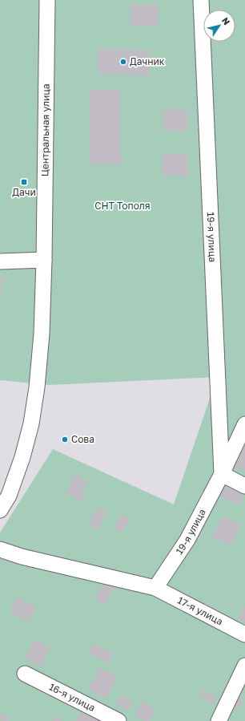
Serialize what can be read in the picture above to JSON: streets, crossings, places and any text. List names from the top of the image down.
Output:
{
  "streets": {
    "street": [
      "Центральная улица",
      "19-я улица",
      "17-я улица",
      "16-я улица"
    ]
  },
  "crossings": [
    ["19-я улица", "17-я улица"]
  ],
  "parks": ["СНТ Тополя"],
  "places": {
    "other": ["Дачник", "Сова"],
    "transit": ["Дачи"]
  },
  "north": "top right"
}
